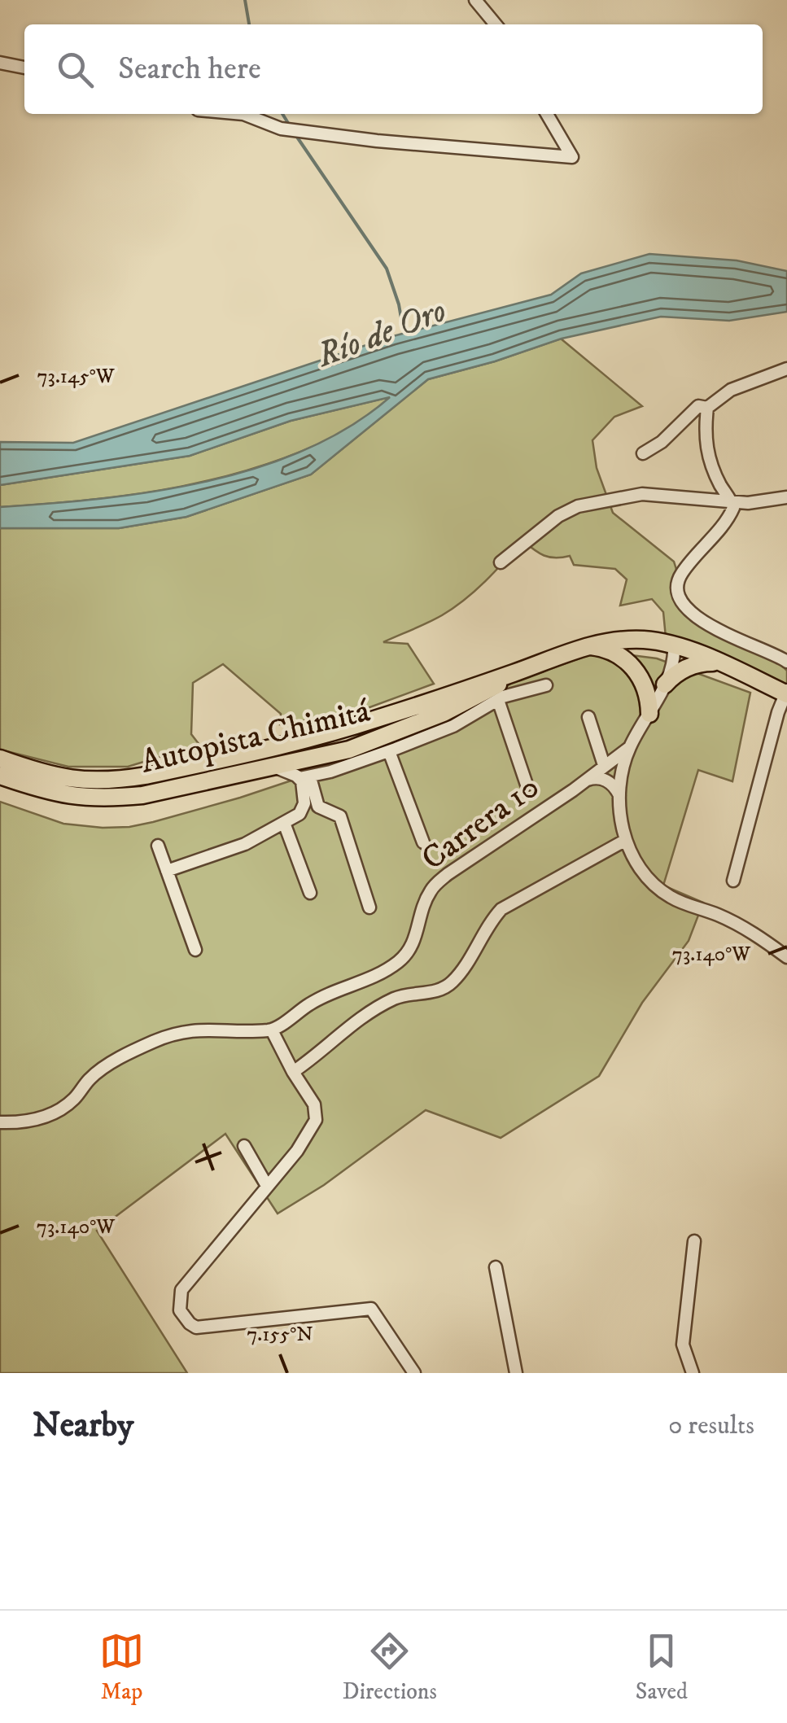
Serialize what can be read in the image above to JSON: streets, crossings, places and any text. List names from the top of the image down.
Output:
{
  "streets": {
    "highway": ["Autopista Chimitá"],
    "street": ["Carrera 10"]
  },
  "water": ["Río de Oro"],
  "page": {
    "search": "Search here",
    "heading": ["Nearby", "0 results"],
    "nav": ["Map", "Directions", "Saved"]
  },
  "coordinates": ["73.145°W", "73.140°W", "7.155°N"]
}
